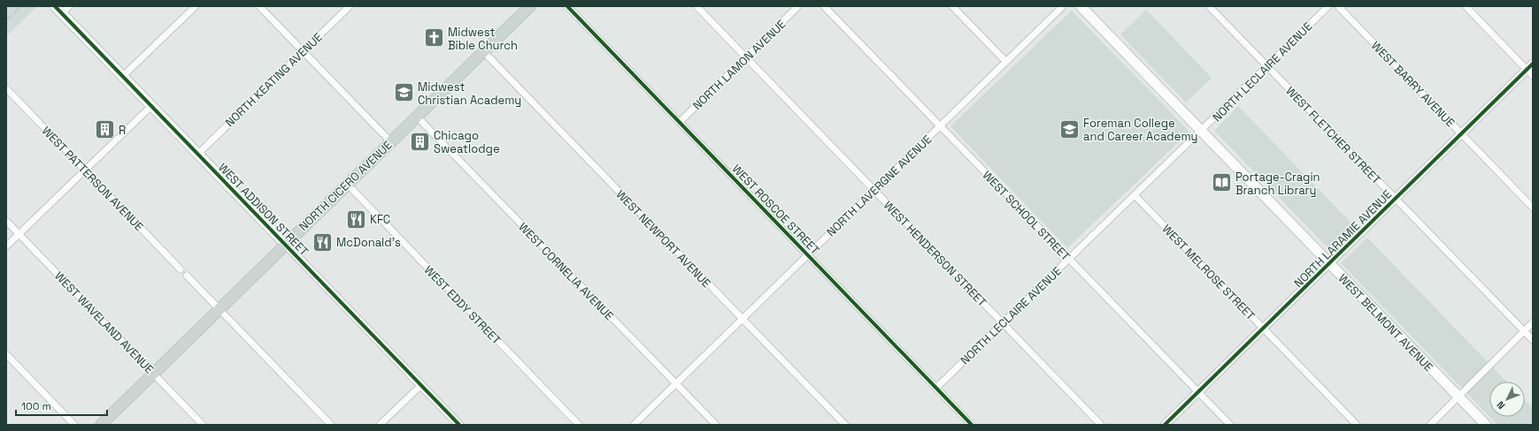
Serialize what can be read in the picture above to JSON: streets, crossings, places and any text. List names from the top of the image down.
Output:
{
  "streets": {
    "main road": ["NORTH CICERO AVENUE", "WEST ADDISON STREET", "WEST BELMONT AVENUE"],
    "street": [
      "NORTH LAMON AVENUE",
      "NORTH LECLAIRE AVENUE",
      "NORTH KEATING AVENUE",
      "WEST BARRY AVENUE",
      "WEST FLETCHER STREET",
      "WEST PATTERSON AVENUE",
      "NORTH LAVERGNE AVENUE",
      "WEST ROSCOE STREET",
      "WEST SCHOOL STREET",
      "WEST NEWPORT AVENUE",
      "NORTH LARAMIE AVENUE",
      "WEST HENDERSON STREET",
      "WEST CORNELIA AVENUE",
      "WEST MELROSE STREET",
      "WEST EDDY STREET",
      "WEST WAVELAND AVENUE"
    ]
  },
  "crossings": [
    ["NORTH LAMON AVENUE", "WEST ROSCOE STREET"],
    ["NORTH LAMON AVENUE", "WEST HENDERSON STREET"],
    ["NORTH LECLAIRE AVENUE", "WEST FLETCHER STREET"],
    ["NORTH LECLAIRE AVENUE", "WEST ROSCOE STREET"],
    ["NORTH LECLAIRE AVENUE", "WEST SCHOOL STREET"],
    ["NORTH LECLAIRE AVENUE", "WEST HENDERSON STREET"],
    ["NORTH LECLAIRE AVENUE", "WEST MELROSE STREET"],
    ["NORTH LECLAIRE AVENUE", "WEST BELMONT AVENUE"],
    ["NORTH KEATING AVENUE", "WEST ADDISON STREET"],
    ["WEST BARRY AVENUE", "NORTH LARAMIE AVENUE"],
    ["WEST FLETCHER STREET", "NORTH LARAMIE AVENUE"],
    ["NORTH CICERO AVENUE", "WEST ADDISON STREET"],
    ["NORTH CICERO AVENUE", "WEST NEWPORT AVENUE"],
    ["NORTH CICERO AVENUE", "WEST CORNELIA AVENUE"],
    ["NORTH CICERO AVENUE", "WEST EDDY STREET"],
    ["NORTH CICERO AVENUE", "WEST WAVELAND AVENUE"],
    ["NORTH LAVERGNE AVENUE", "WEST ROSCOE STREET"],
    ["NORTH LAVERGNE AVENUE", "WEST SCHOOL STREET"],
    ["NORTH LAVERGNE AVENUE", "WEST NEWPORT AVENUE"],
    ["NORTH LAVERGNE AVENUE", "WEST HENDERSON STREET"],
    ["NORTH LAVERGNE AVENUE", "WEST CORNELIA AVENUE"],
    ["WEST SCHOOL STREET", "NORTH LARAMIE AVENUE"],
    ["NORTH LARAMIE AVENUE", "WEST MELROSE STREET"],
    ["NORTH LARAMIE AVENUE", "WEST BELMONT AVENUE"]
  ],
  "places": {
    "church": ["Midwest Bible Church"],
    "school or university": ["Midwest Christian Academy", "Foreman College and Career Academy"],
    "building": ["R", "Chicago Sweatlodge"],
    "library": ["Portage-Cragin Branch Library"],
    "restaurant": ["KFC", "McDonald's"]
  },
  "scale_bar": "100 m",
  "north": "bottom left"
}
